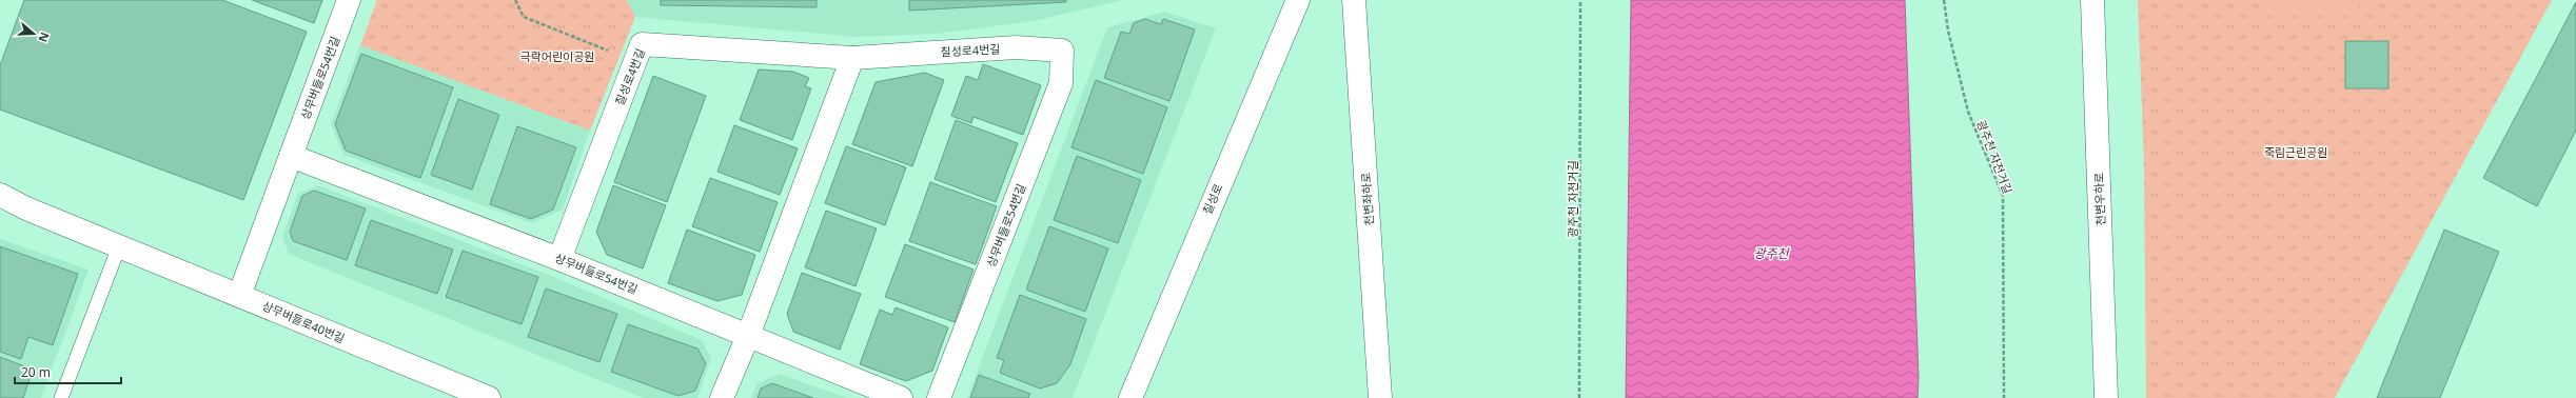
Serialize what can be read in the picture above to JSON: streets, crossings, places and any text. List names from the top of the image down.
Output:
{
  "streets": {
    "street": [
      "칠성로4번길",
      "상무버들로54번길",
      "칠성로",
      "천변좌하로",
      "천변우하로",
      "상무버들로40번길"
    ],
    "path": ["광주천 자전거길"]
  },
  "crossings": [
    ["칠성로4번길", "상무버들로54번길"],
    ["상무버들로54번길", "상무버들로40번길"]
  ],
  "water": ["광주천"],
  "parks": ["극락어린이공원", "죽림근린공원"],
  "scale_bar": "20 m",
  "north": "right"
}
